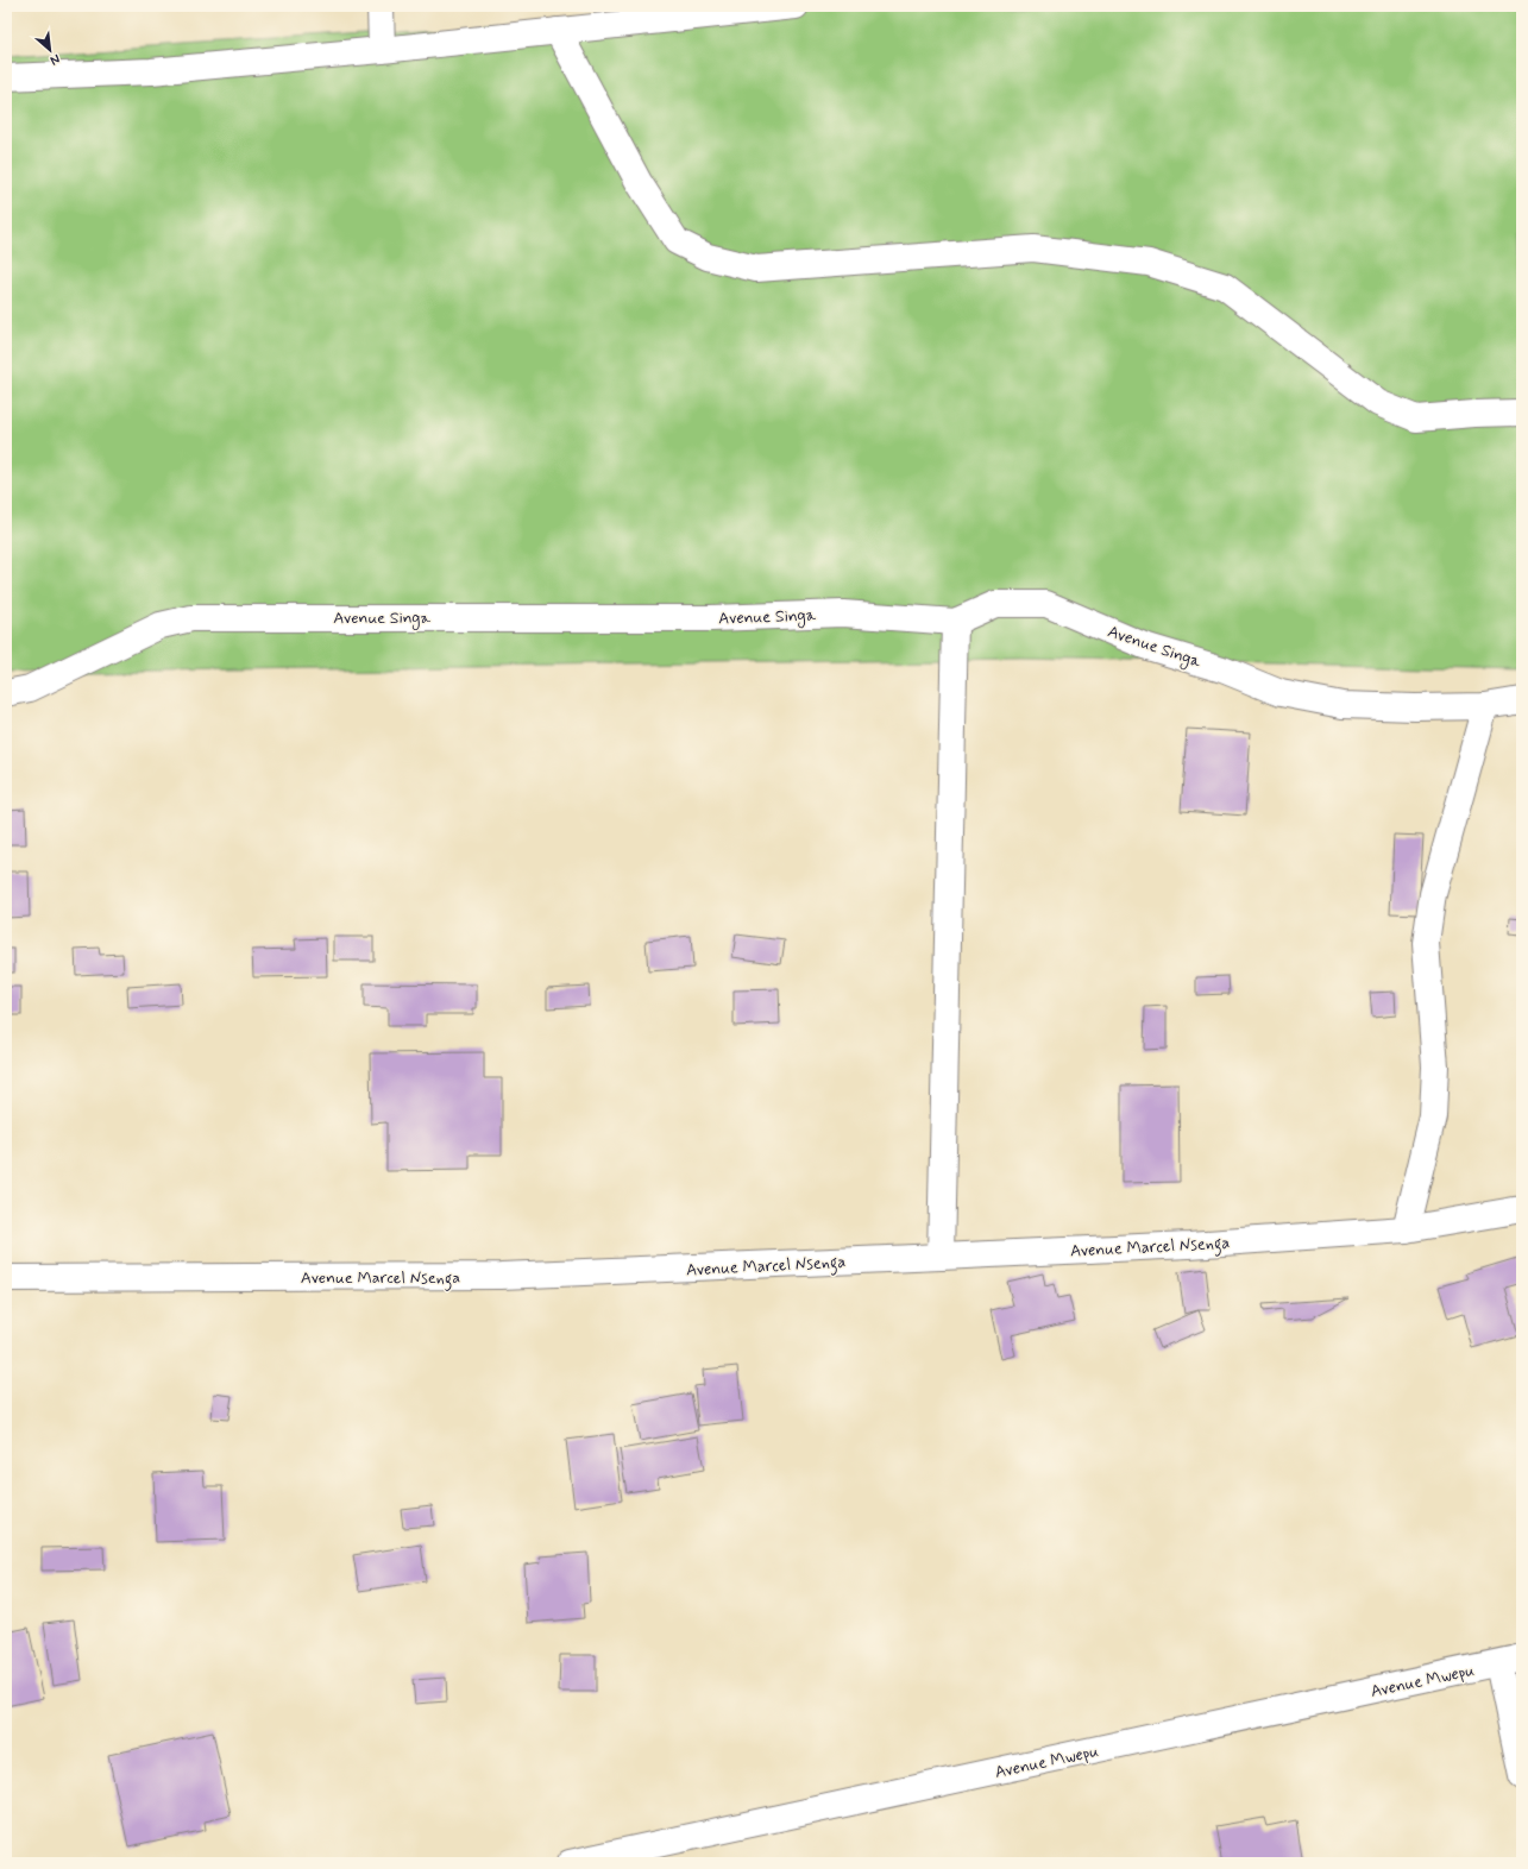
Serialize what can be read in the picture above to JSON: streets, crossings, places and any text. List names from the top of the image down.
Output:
{
  "streets": {
    "street": ["Avenue Singa", "Avenue Marcel Nsenga", "Avenue Mwepu"]
  },
  "north": "bottom right"
}
